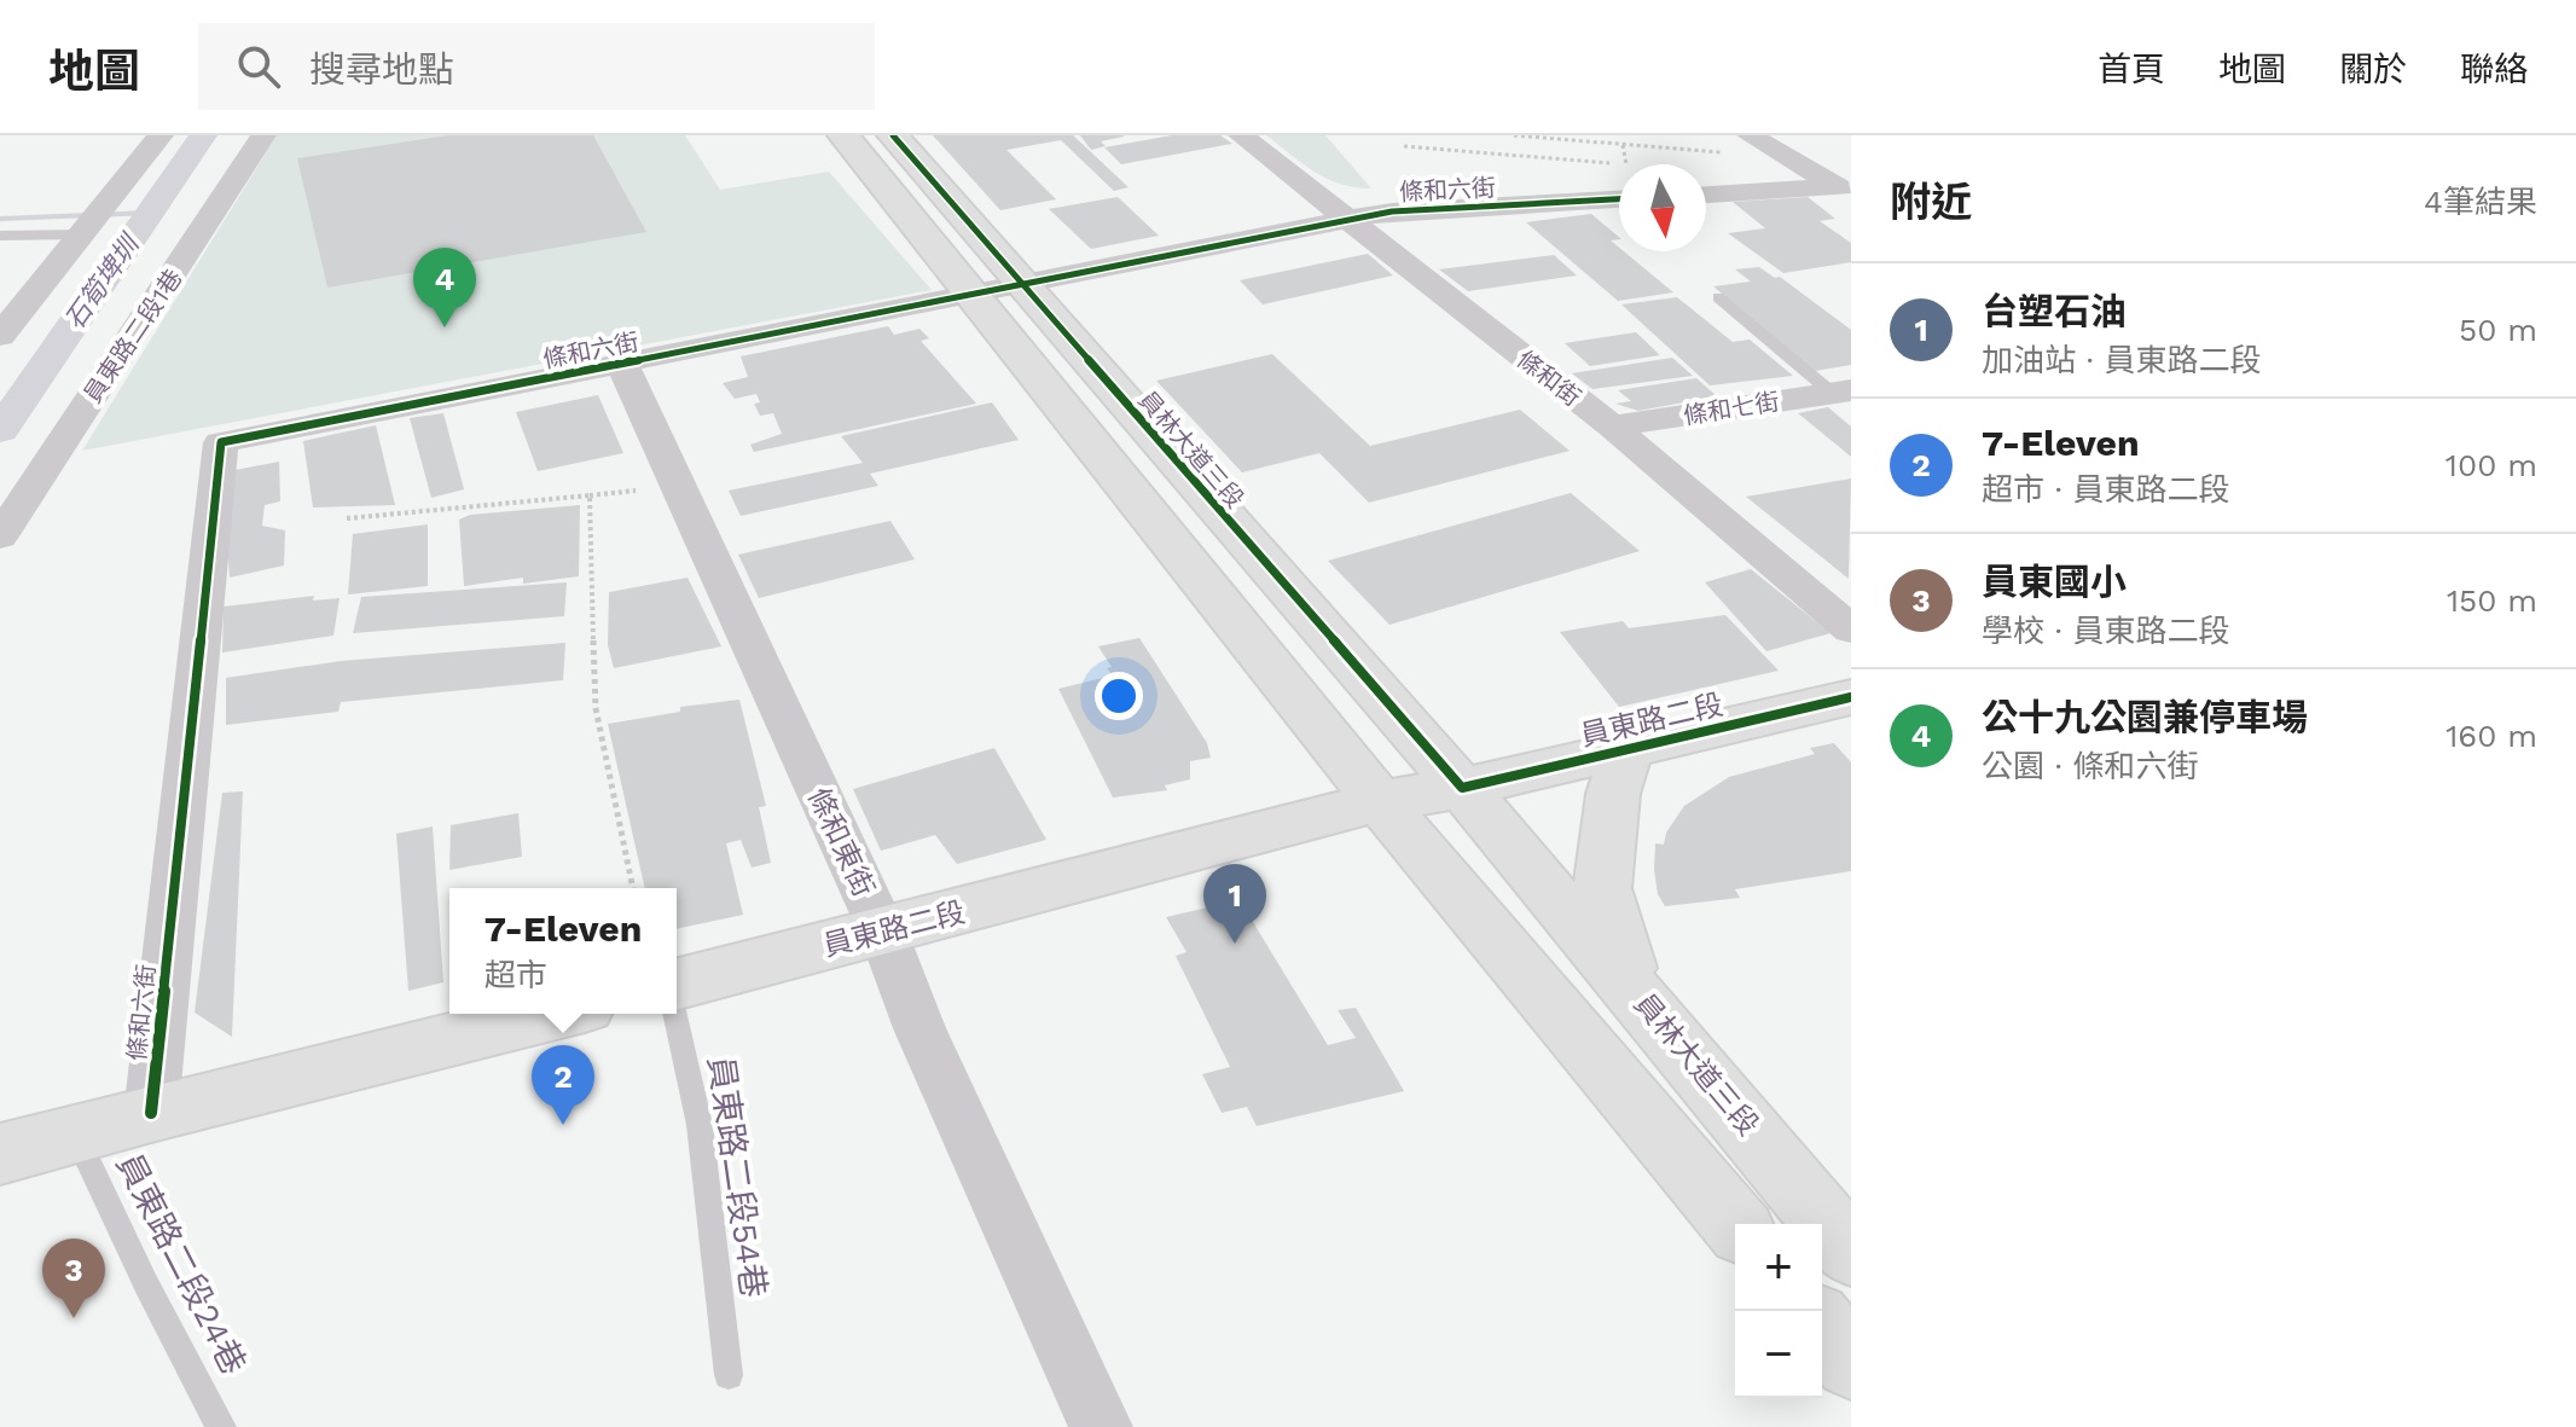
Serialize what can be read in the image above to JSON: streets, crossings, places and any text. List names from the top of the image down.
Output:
{
  "streets": {
    "street": [
      "條和六街",
      "員東路二段1巷",
      "條和街",
      "條和七街",
      "員林大道三段",
      "員東路二段",
      "條和東街"
    ],
    "lane": ["員東路二段54巷", "員東路二段24巷"]
  },
  "crossings": [
    ["條和六街", "條和街"],
    ["條和六街", "員林大道三段"],
    ["條和六街", "條和東街"],
    ["條和街", "條和七街"],
    ["員林大道三段", "員東路二段"],
    ["員東路二段", "條和東街"]
  ],
  "water": ["石筍埤圳"],
  "north": "bottom",
  "page": {
    "header": "地圖",
    "search": "搜尋地點",
    "nav": [
      "首頁",
      "地圖",
      "關於",
      "聯絡"
    ],
    "heading": ["附近", "4筆結果"],
    "pins": [
      "4",
      "1",
      "2",
      "3"
    ],
    "list": [
      {
        "mark": "1",
        "name": "台塑石油",
        "note": "加油站 · 員東路二段",
        "value": "50 m"
      },
      {
        "mark": "2",
        "name": "7-Eleven",
        "note": "超市 · 員東路二段",
        "value": "100 m"
      },
      {
        "mark": "3",
        "name": "員東國小",
        "note": "學校 · 員東路二段",
        "value": "150 m"
      },
      {
        "mark": "4",
        "name": "公十九公園兼停車場",
        "note": "公園 · 條和六街",
        "value": "160 m"
      }
    ],
    "popup": ["7-Eleven", "超市"],
    "map_buttons": ["+", "−"]
  }
}
